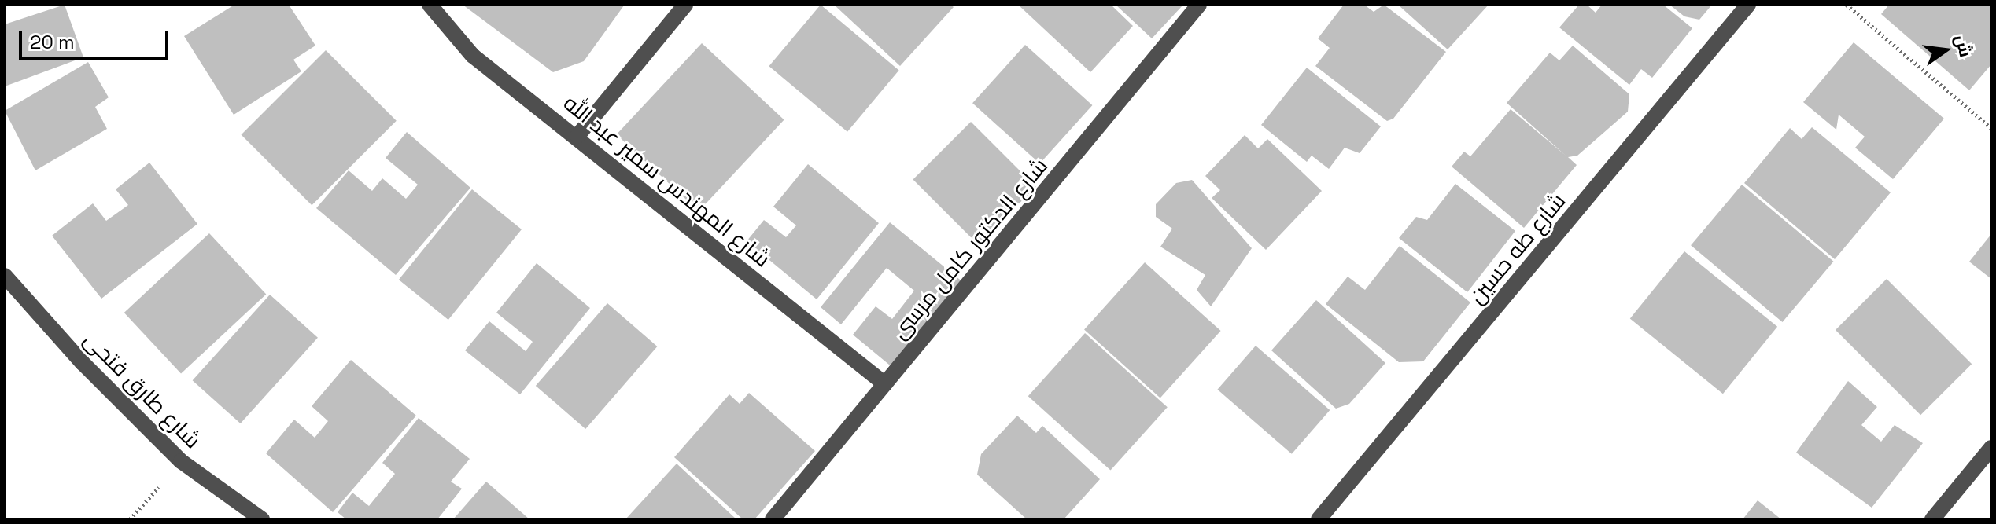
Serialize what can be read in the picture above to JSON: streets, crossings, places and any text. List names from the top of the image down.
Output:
{
  "streets": {
    "street": [
      "شارع المهندس سمير عبد الله",
      "شارع الدكتور كامل مرسى",
      "شارع طه حسين",
      "شارع طارق فتحى"
    ]
  },
  "crossings": [
    ["شارع المهندس سمير عبد الله", "شارع الدكتور كامل مرسى"]
  ],
  "scale_bar": "20 m",
  "north": "right"
}
